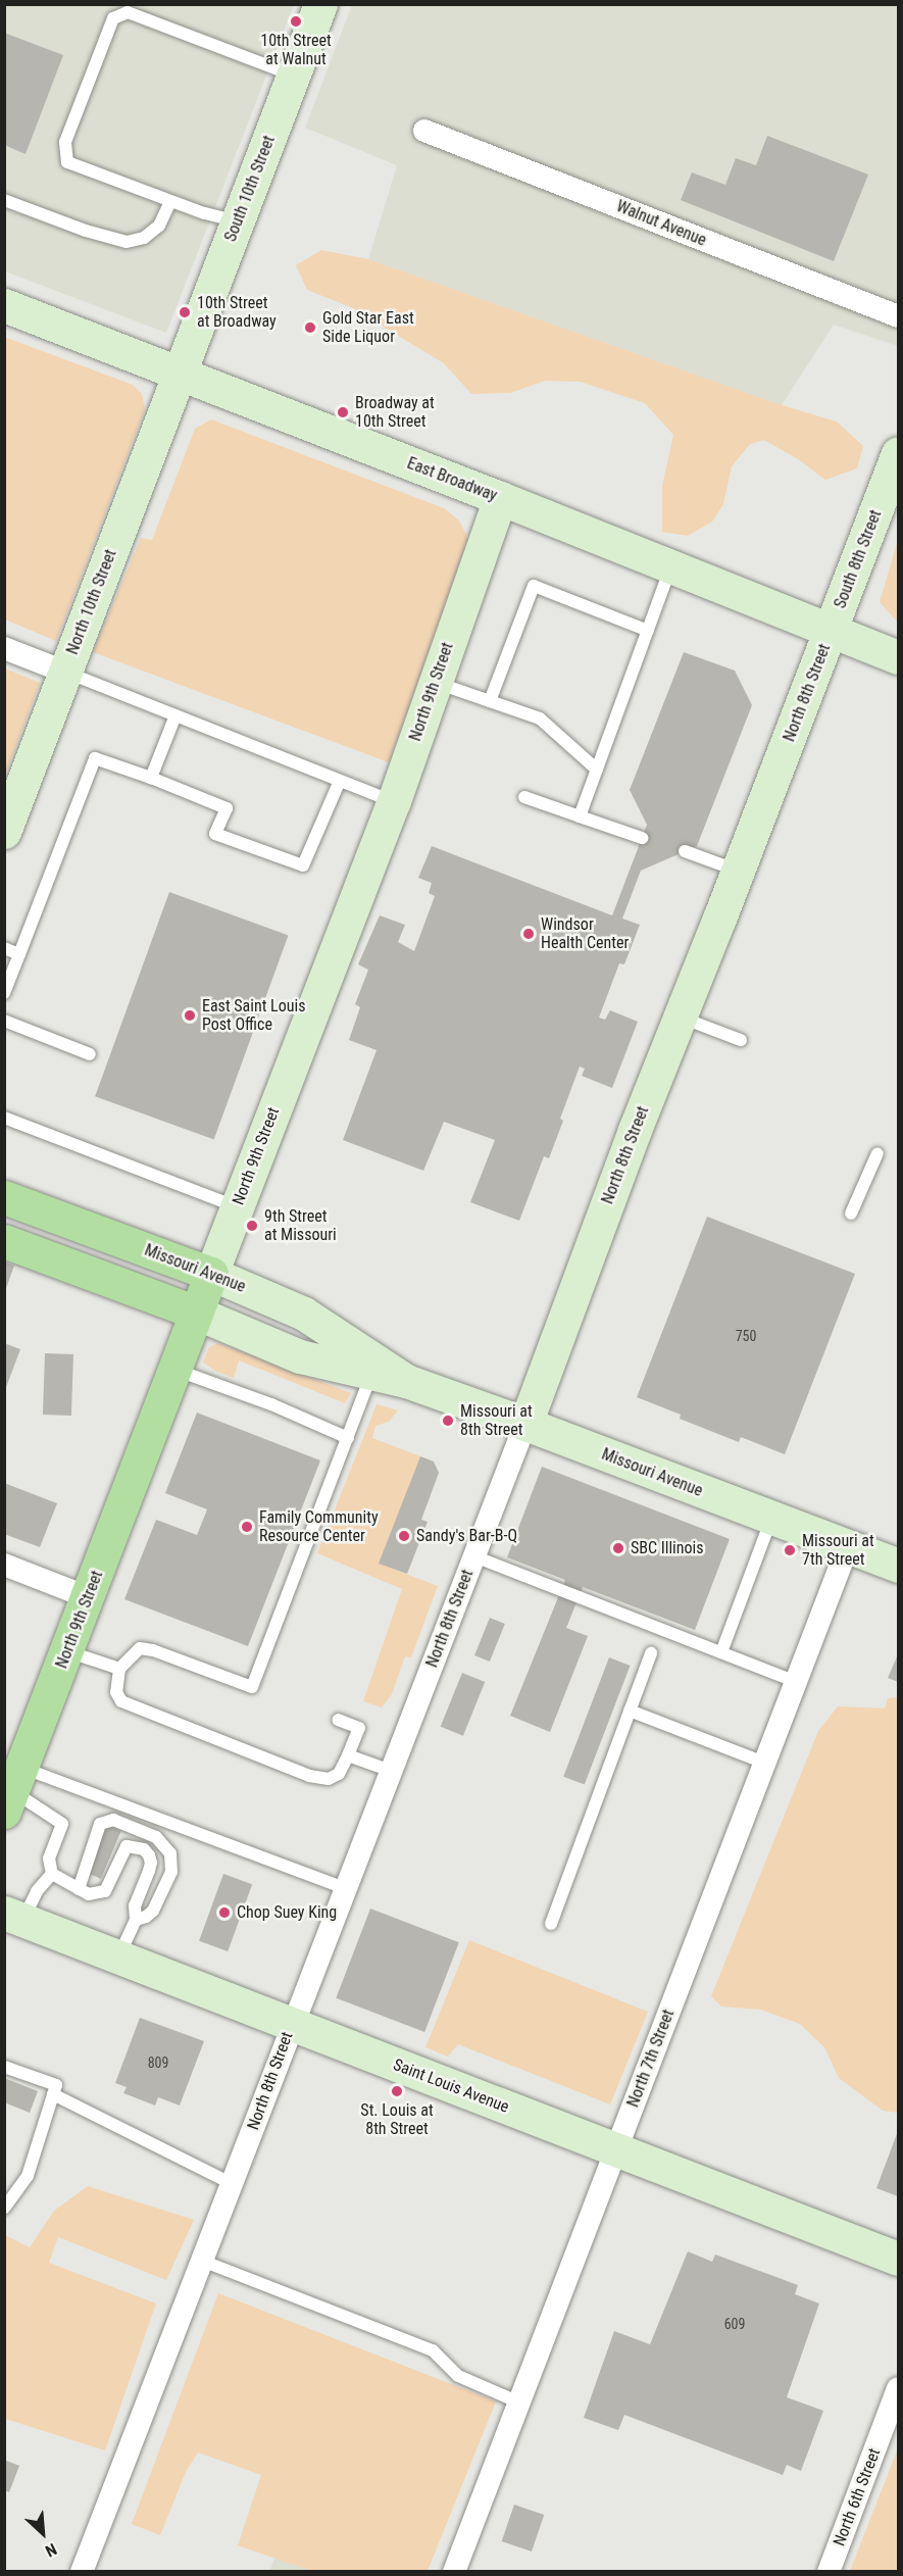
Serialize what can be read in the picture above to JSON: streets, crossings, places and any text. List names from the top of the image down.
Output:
{
  "streets": {
    "main road": ["North 9th Street", "Missouri Avenue"],
    "street": [
      "South 10th Street",
      "Walnut Avenue",
      "East Broadway",
      "South 8th Street",
      "North 10th Street",
      "North 8th Street",
      "North 7th Street",
      "Saint Louis Avenue",
      "North 6th Street"
    ]
  },
  "crossings": [
    ["South 10th Street", "East Broadway"],
    ["South 10th Street", "North 10th Street"],
    ["East Broadway", "South 8th Street"],
    ["East Broadway", "North 10th Street"],
    ["East Broadway", "North 9th Street"],
    ["East Broadway", "North 8th Street"],
    ["South 8th Street", "North 8th Street"],
    ["North 9th Street", "Missouri Avenue"],
    ["North 8th Street", "Missouri Avenue"],
    ["North 8th Street", "Saint Louis Avenue"],
    ["Missouri Avenue", "North 7th Street"],
    ["North 7th Street", "Saint Louis Avenue"]
  ],
  "places": [
    "10th Street at Walnut",
    "10th Street at Broadway",
    "Gold Star East Side Liquor",
    "Broadway at 10th Street",
    "Windsor Health Center",
    "East Saint Louis Post Office",
    "9th Street at Missouri",
    "Missouri at 8th Street",
    "Family Community Resource Center",
    "Sandy's Bar-B-Q",
    "SBC Illinois",
    "Missouri at 7th Street",
    "Chop Suey King",
    "St. Louis at 8th Street"
  ],
  "house_numbers": ["750", "809", "609"],
  "north": "bottom right"
}
